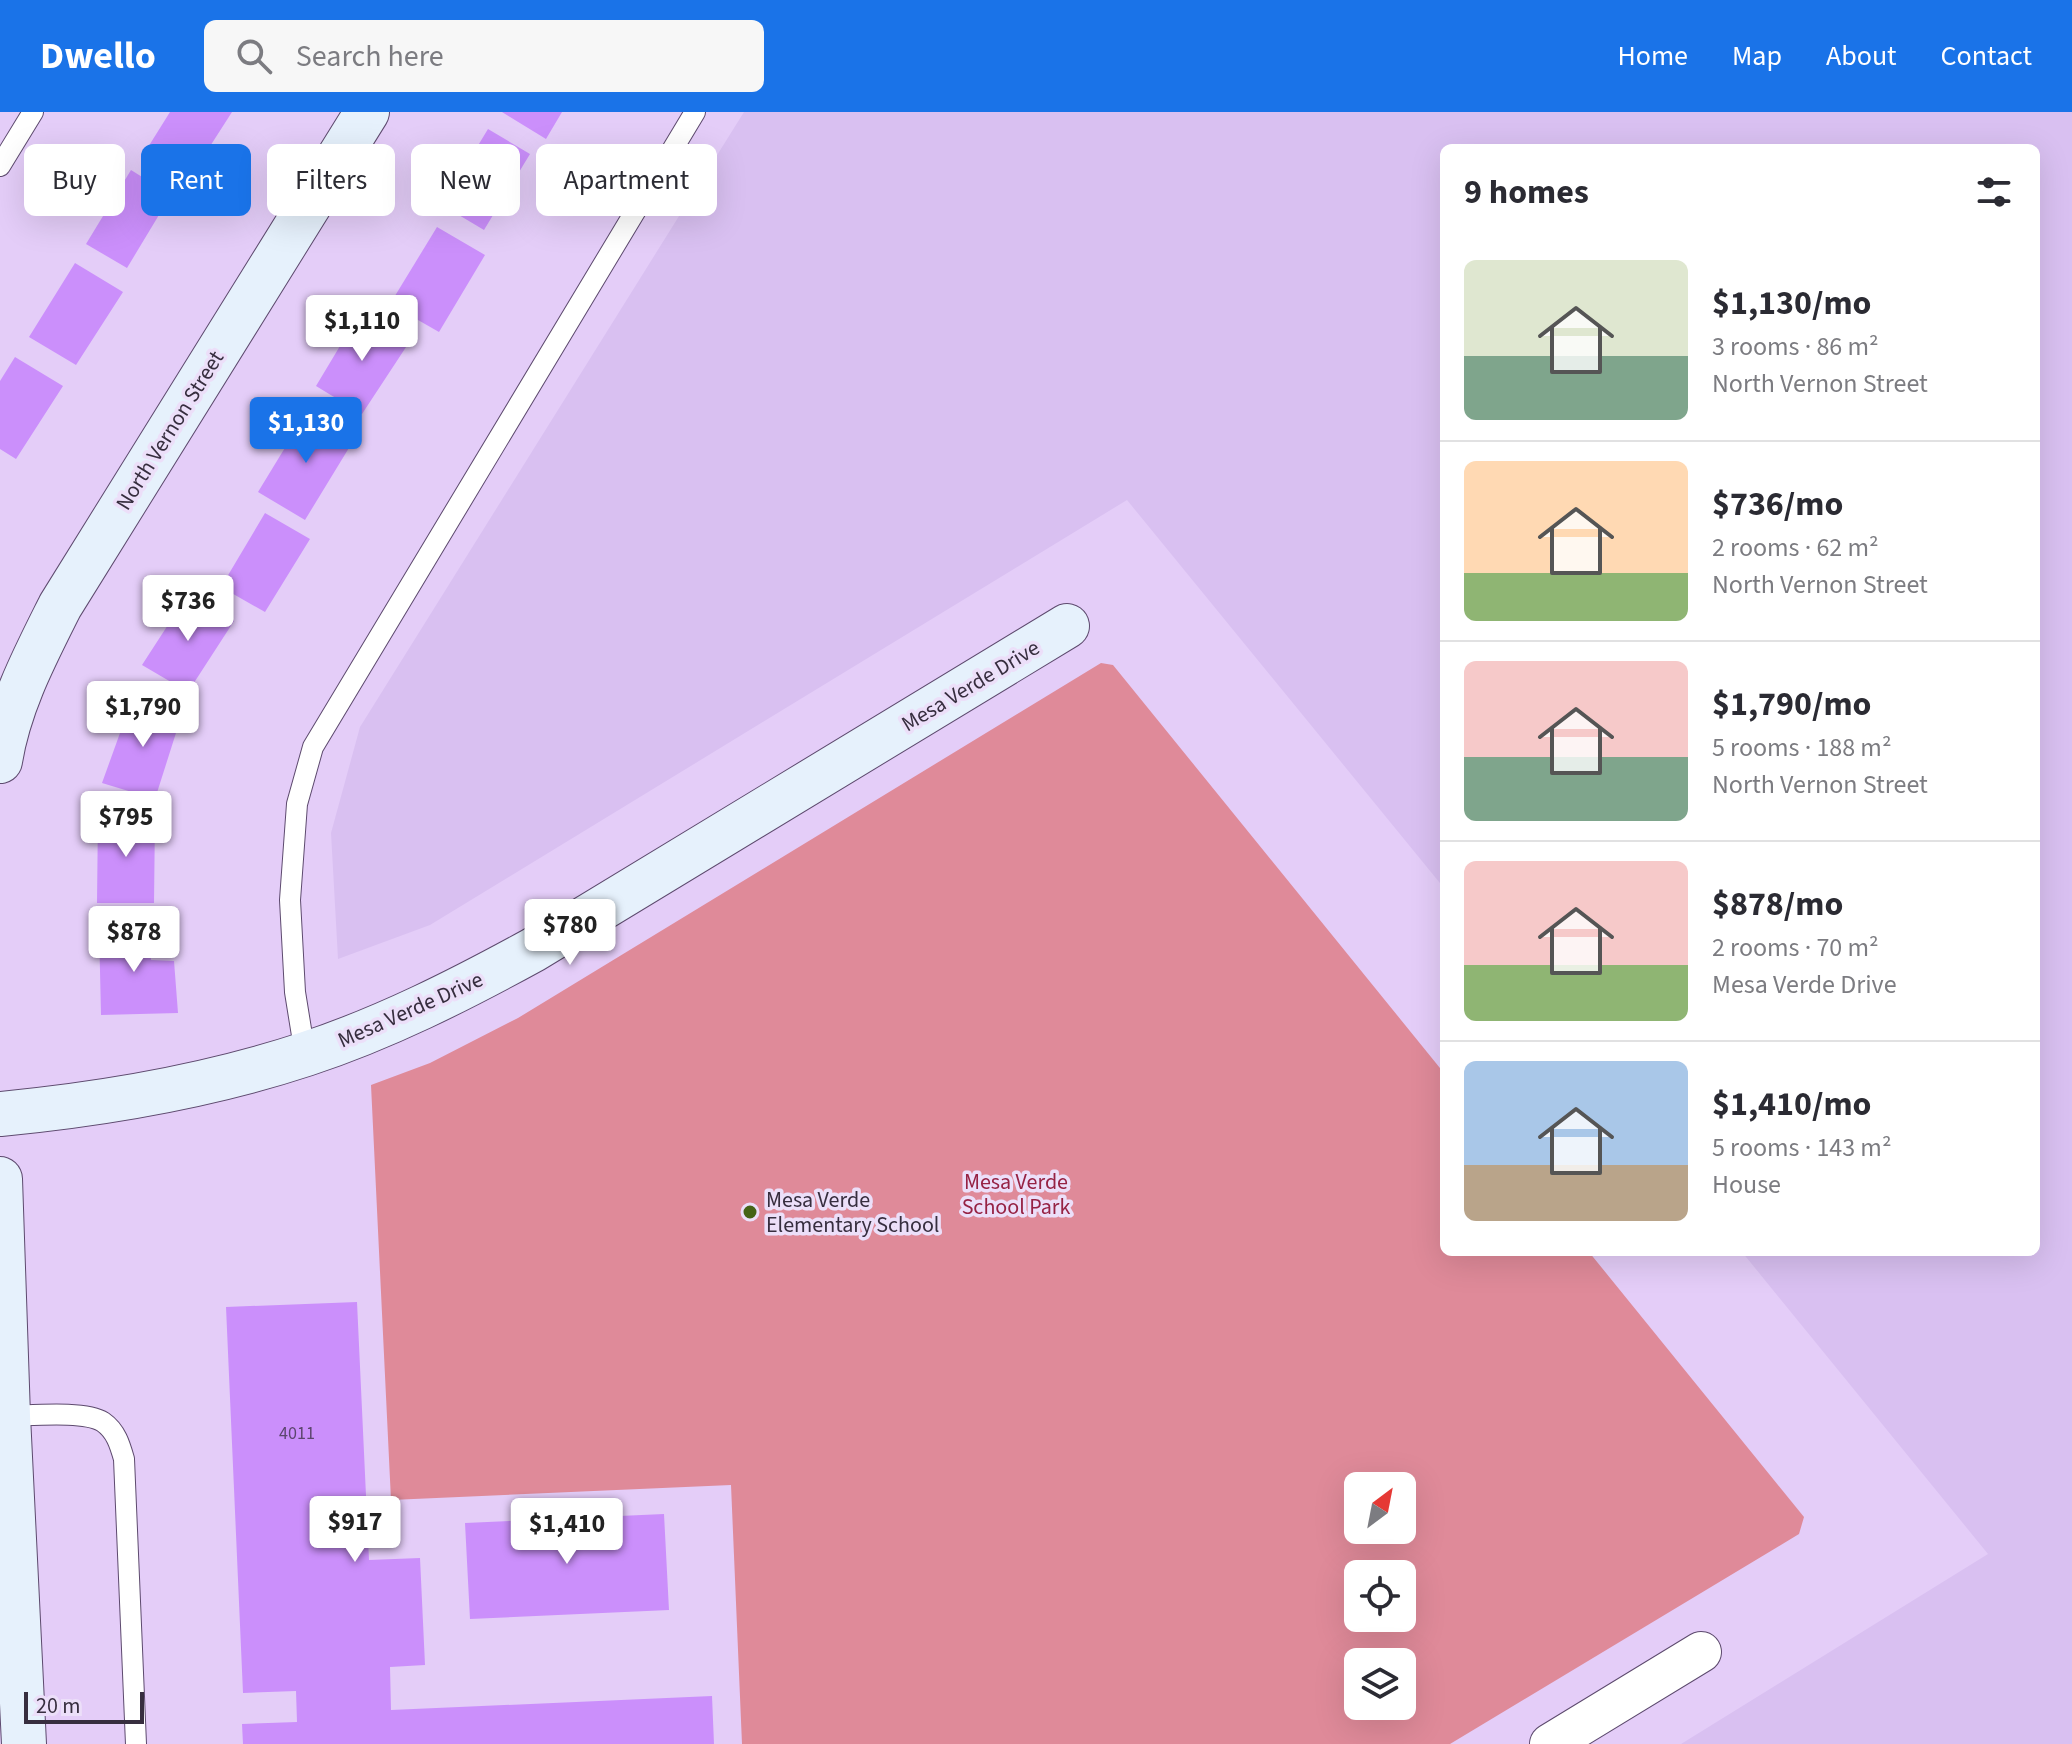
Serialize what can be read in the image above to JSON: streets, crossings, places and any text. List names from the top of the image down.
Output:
{
  "streets": {
    "street": ["North Vernon Street", "Mesa Verde Drive"]
  },
  "parks": ["Mesa Verde School Park"],
  "places": ["Mesa Verde Elementary School"],
  "house_numbers": ["4011"],
  "scale_bar": "20 m",
  "north": "top right",
  "page": {
    "header": "Dwello",
    "search": "Search here",
    "nav": [
      "Home",
      "Map",
      "About",
      "Contact"
    ],
    "chip": [
      "Buy",
      "Rent",
      "Filters",
      "New",
      "Apartment"
    ],
    "heading": "9 homes",
    "list": [
      {
        "name": "$1,130/mo",
        "note": "3 rooms · 86 m² · North Vernon Street"
      },
      {
        "name": "$736/mo",
        "note": "2 rooms · 62 m² · North Vernon Street"
      },
      {
        "name": "$1,790/mo",
        "note": "5 rooms · 188 m² · North Vernon Street"
      },
      {
        "name": "$878/mo",
        "note": "2 rooms · 70 m² · Mesa Verde Drive"
      },
      {
        "name": "$1,410/mo",
        "note": "5 rooms · 143 m² · House"
      }
    ],
    "price": [
      "$1,110",
      "$1,130",
      "$736",
      "$1,790",
      "$795",
      "$780",
      "$878",
      "$917",
      "$1,410"
    ],
    "scale": "20 m"
  }
}
